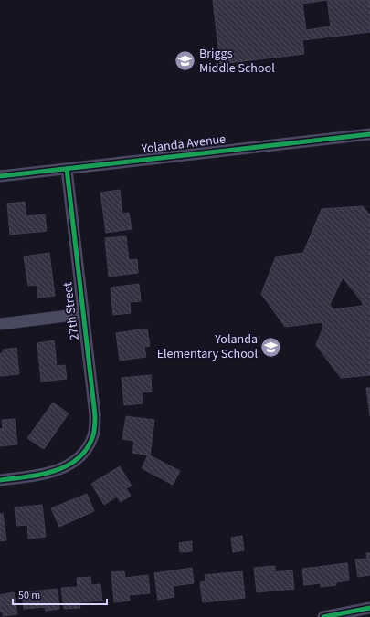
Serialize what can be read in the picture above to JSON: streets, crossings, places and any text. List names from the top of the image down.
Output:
{
  "streets": {
    "street": ["Yolanda Avenue", "27th Street"]
  },
  "crossings": [
    ["Yolanda Avenue", "27th Street"]
  ],
  "places": {
    "school or university": ["Briggs Middle School", "Yolanda Elementary School"]
  },
  "scale_bar": "50 m"
}
